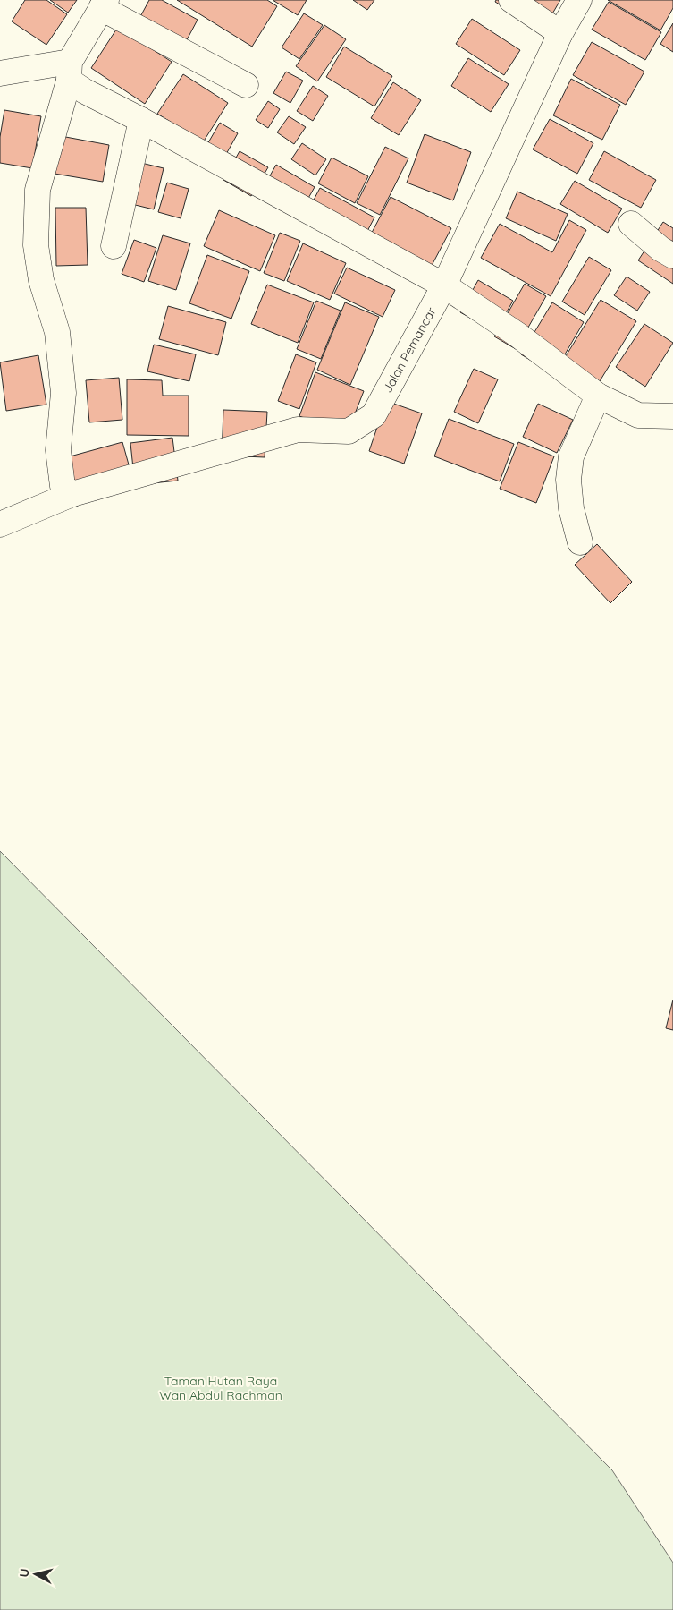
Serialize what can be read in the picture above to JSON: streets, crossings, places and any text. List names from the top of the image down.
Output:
{
  "streets": {
    "street": ["Jalan Pemancar"]
  },
  "parks": ["Taman Hutan Raya Wan Abdul Rachman"],
  "north": "left"
}
